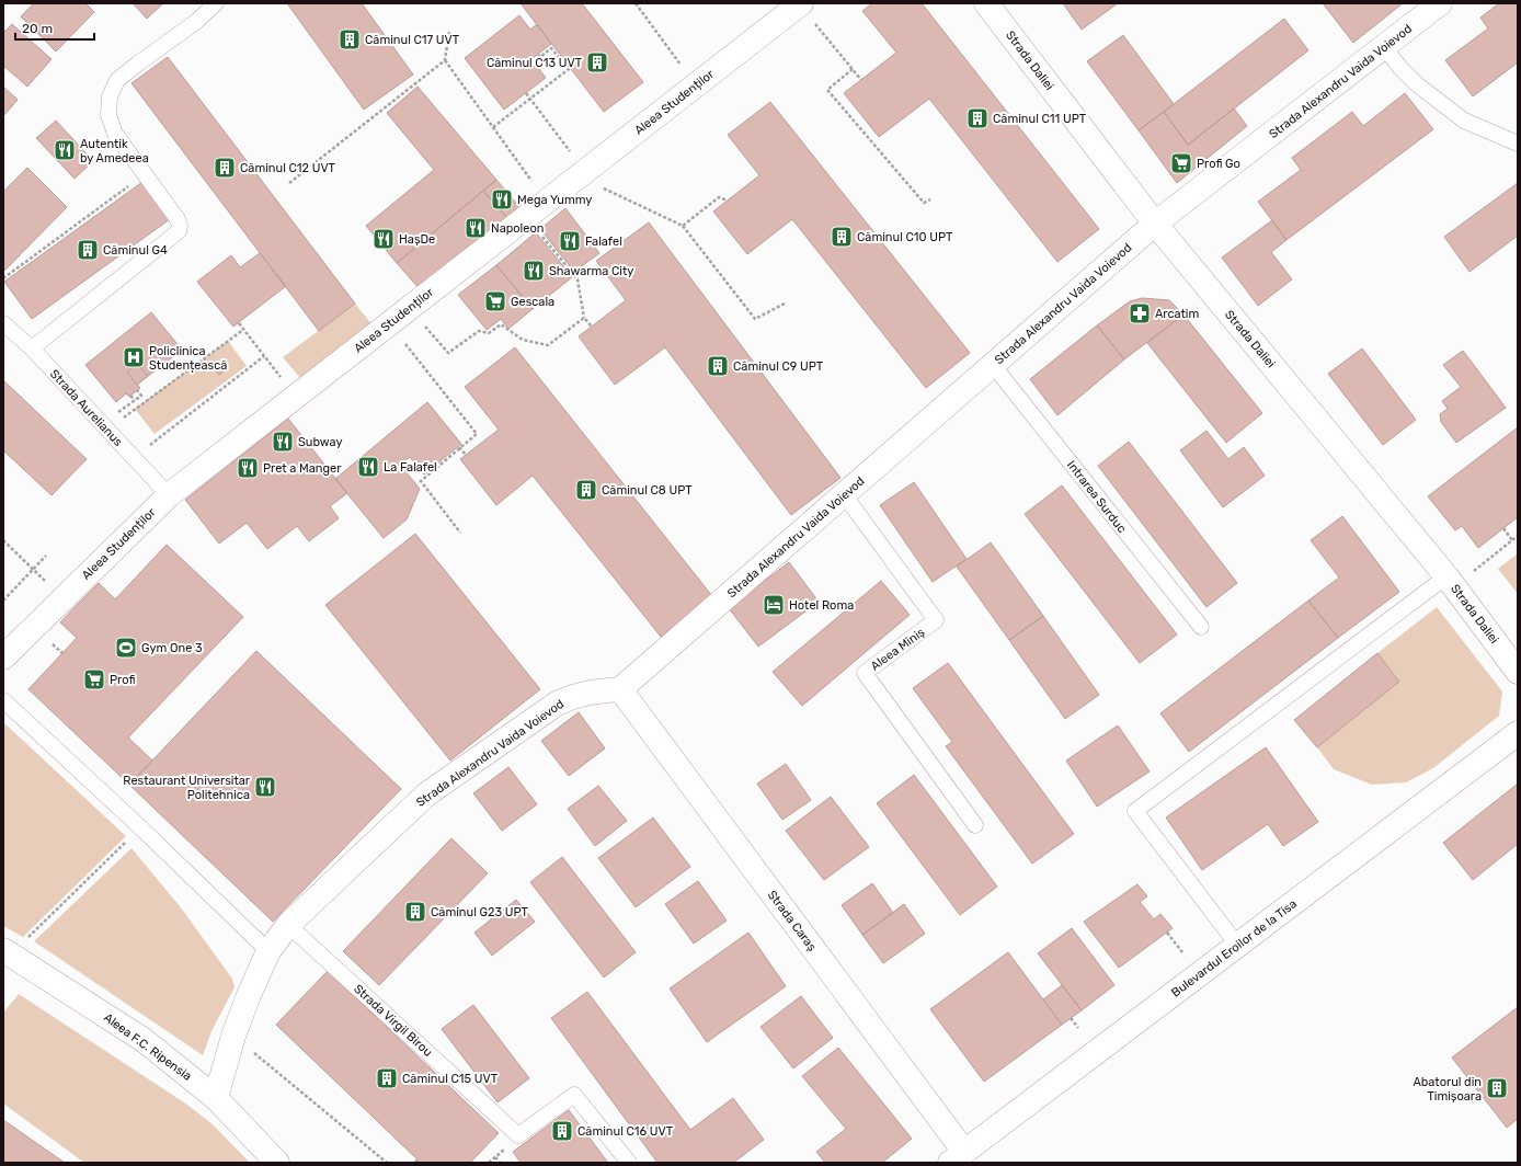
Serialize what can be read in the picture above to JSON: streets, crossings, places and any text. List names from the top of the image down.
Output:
{
  "streets": {
    "street": [
      "Strada Daliei",
      "Strada Alexandru Vaida Voievod",
      "Aleea Studenților",
      "Strada Caraș",
      "Bulevardul Eroilor de la Tisa",
      "Aleea F.C. Ripensia"
    ],
    "lane": [
      "Strada Aurelianus",
      "Intrarea Surduc",
      "Aleea Miniș",
      "Strada Virgil Birou"
    ]
  },
  "crossings": [
    ["Strada Daliei", "Strada Alexandru Vaida Voievod"],
    ["Strada Alexandru Vaida Voievod", "Intrarea Surduc"],
    ["Strada Alexandru Vaida Voievod", "Aleea Miniș"],
    ["Strada Alexandru Vaida Voievod", "Strada Caraș"],
    ["Strada Alexandru Vaida Voievod", "Strada Virgil Birou"],
    ["Strada Alexandru Vaida Voievod", "Aleea F.C. Ripensia"],
    ["Aleea Studenților", "Strada Aurelianus"],
    ["Strada Caraș", "Bulevardul Eroilor de la Tisa"]
  ],
  "places": {
    "building": [
      "Căminul C17 UVT",
      "Căminul C13 UVT",
      "Căminul C11 UPT",
      "Căminul C12 UVT",
      "Căminul C10 UPT",
      "Căminul G4",
      "Căminul C9 UPT",
      "Căminul C8 UPT",
      "Căminul G23 UPT",
      "Căminul C15 UVT",
      "Abatorul din Timișoara",
      "Căminul C16 UVT"
    ],
    "restaurant": [
      "Autentik by Amedeea",
      "Mega Yummy",
      "Napoleon",
      "HașDe",
      "Falafel",
      "Shawarma City",
      "Subway",
      "La Falafel",
      "Pret a Manger",
      "Restaurant Universitar Politehnica"
    ],
    "supermarket": ["Profi Go", "Gescala", "Profi"],
    "pharmacy": ["Arcatim"],
    "hospital": ["Policlinica Studențească"],
    "hotel": ["Hotel Roma"],
    "sports": ["Gym One 3"]
  },
  "scale_bar": "20 m"
}
